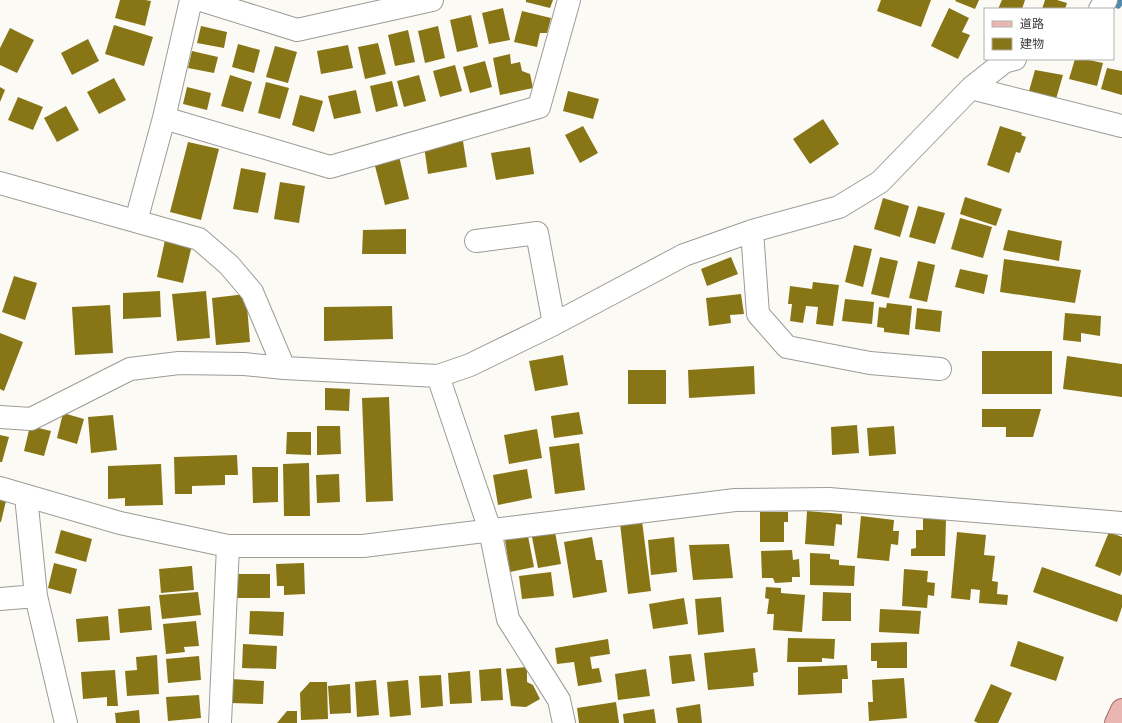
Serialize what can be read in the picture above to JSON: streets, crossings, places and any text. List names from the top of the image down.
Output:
{
  "legend": ["道路", "建物"]
}
